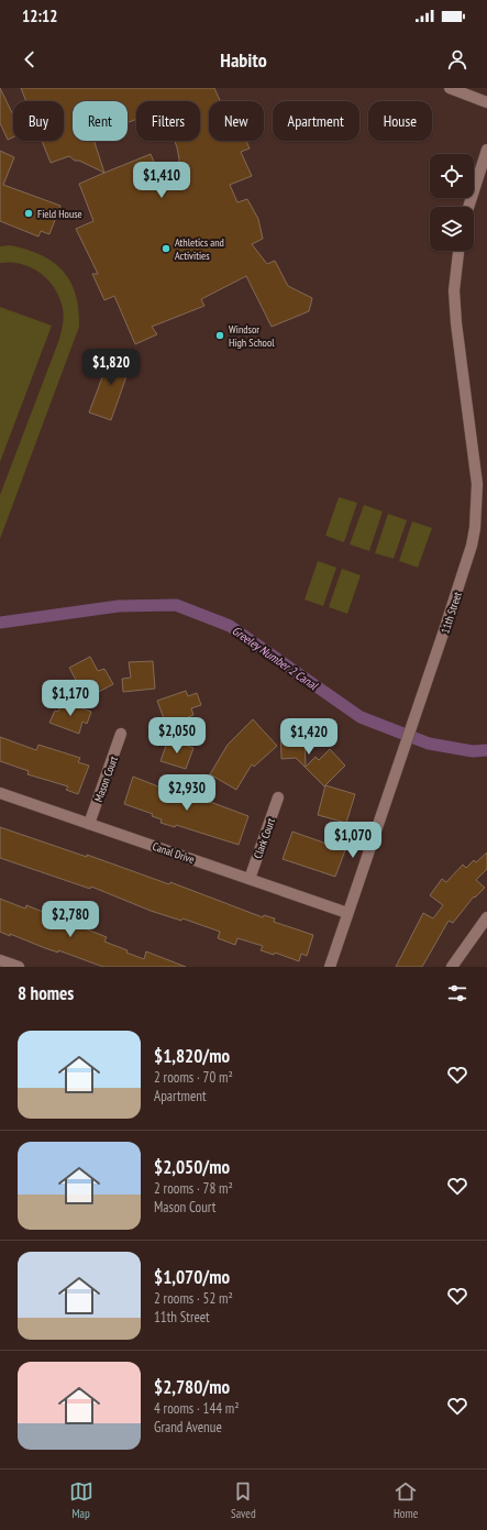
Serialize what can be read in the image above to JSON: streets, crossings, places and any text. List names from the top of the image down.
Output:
{
  "streets": {
    "street": [
      "11th Street",
      "Mason Court",
      "Clark Court",
      "Canal Drive"
    ]
  },
  "crossings": [
    ["11th Street", "Canal Drive"],
    ["Mason Court", "Canal Drive"],
    ["Clark Court", "Canal Drive"]
  ],
  "water": ["Greeley Number 2 Canal"],
  "places": ["Field House", "Athletics and Activities", "Windsor High School"],
  "page": {
    "status": "12:12",
    "header": "Habito",
    "chip": [
      "Buy",
      "Rent",
      "Filters",
      "New",
      "Apartment",
      "House"
    ],
    "price": [
      "$1,410",
      "$1,820",
      "$1,170",
      "$2,050",
      "$1,420",
      "$2,930",
      "$1,070",
      "$2,780"
    ],
    "heading": "8 homes",
    "list": [
      {
        "name": "$1,820/mo",
        "note": "2 rooms · 70 m² · Apartment"
      },
      {
        "name": "$2,050/mo",
        "note": "2 rooms · 78 m² · Mason Court"
      },
      {
        "name": "$1,070/mo",
        "note": "2 rooms · 52 m² · 11th Street"
      },
      {
        "name": "$2,780/mo",
        "note": "4 rooms · 144 m² · Grand Avenue"
      }
    ],
    "tabs": ["Map", "Saved", "Home"]
  }
}
